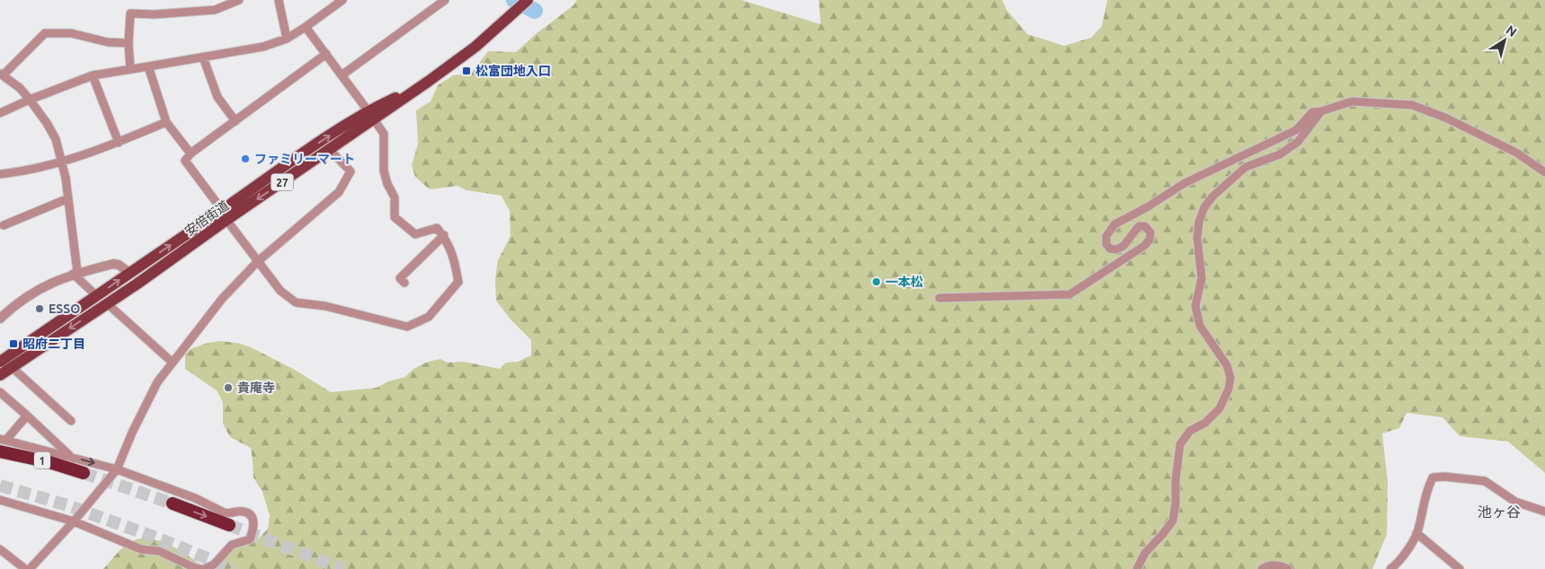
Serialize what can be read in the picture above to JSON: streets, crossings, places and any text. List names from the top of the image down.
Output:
{
  "streets": {
    "highway": ["1"],
    "main road": ["27", "安倍街道"]
  },
  "districts": ["池ヶ谷"],
  "places": {
    "transit": ["松富団地入口", "昭府二丁目"],
    "other": [
      "ファミリーマート",
      "一本松",
      "ESSO",
      "貴庵寺"
    ]
  },
  "north": "top right"
}
